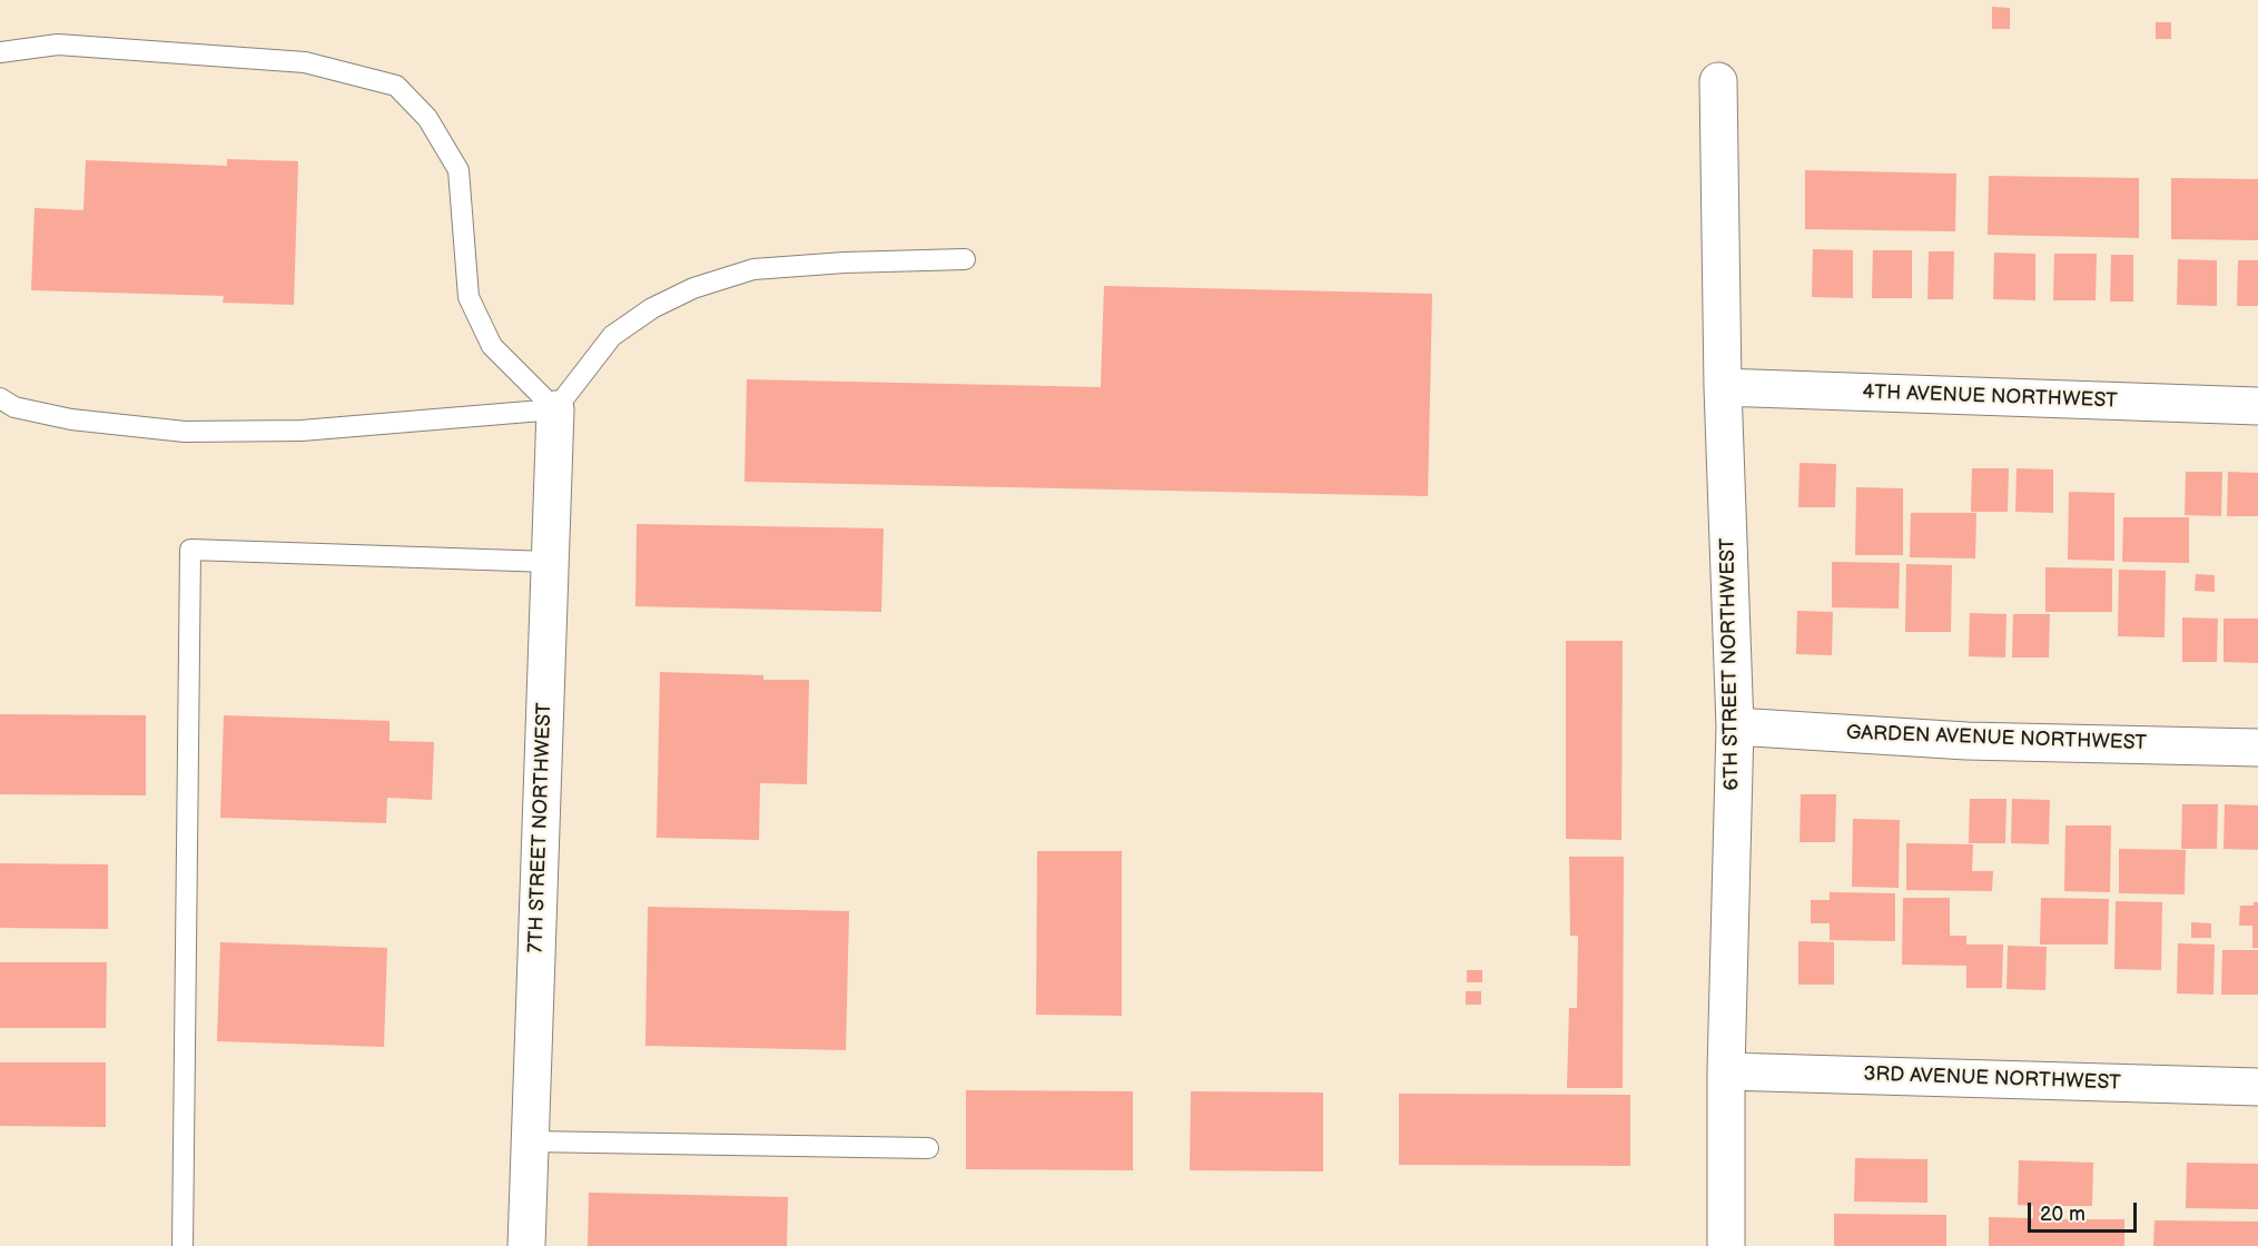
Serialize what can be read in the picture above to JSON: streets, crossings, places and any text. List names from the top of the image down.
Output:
{
  "streets": {
    "street": [
      "4TH AVENUE NORTHWEST",
      "6TH STREET NORTHWEST",
      "GARDEN AVENUE NORTHWEST",
      "7TH STREET NORTHWEST",
      "3RD AVENUE NORTHWEST"
    ]
  },
  "crossings": [
    ["4TH AVENUE NORTHWEST", "6TH STREET NORTHWEST"],
    ["6TH STREET NORTHWEST", "GARDEN AVENUE NORTHWEST"],
    ["6TH STREET NORTHWEST", "3RD AVENUE NORTHWEST"]
  ],
  "scale_bar": "20 m"
}
